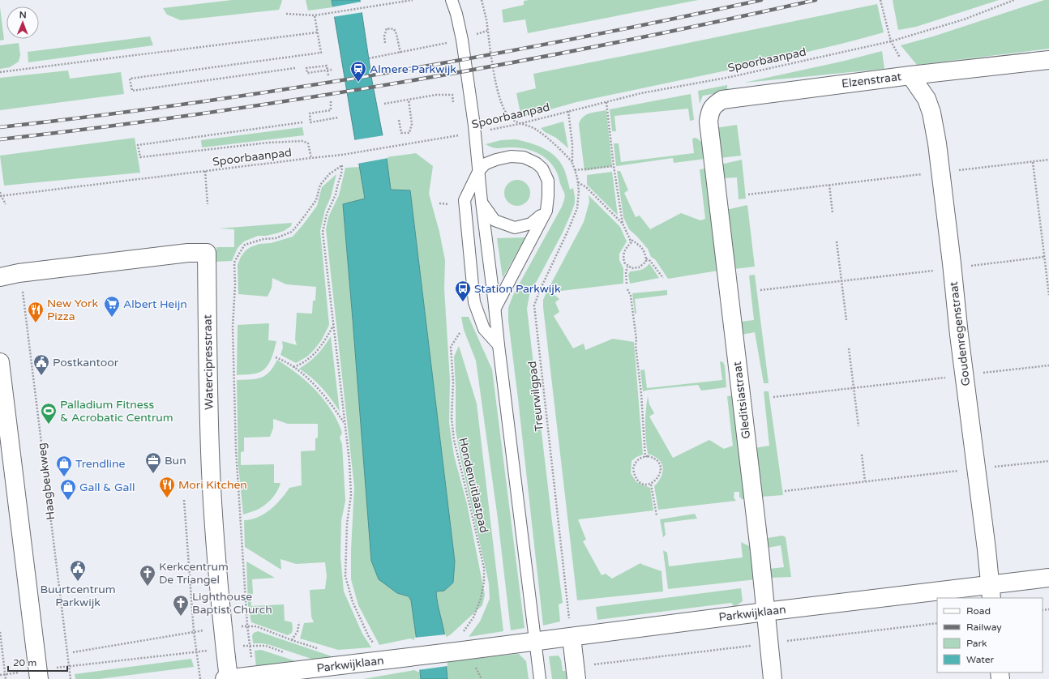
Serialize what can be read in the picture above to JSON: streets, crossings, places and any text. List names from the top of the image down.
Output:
{
  "streets": {
    "street": [
      "Elzenstraat",
      "Goudenregenstraat",
      "Watercipresstraat",
      "Gleditsiastraat",
      "Parkwijklaan"
    ],
    "path": [
      "Spoorbaanpad",
      "Treurwilgpad",
      "Haagbeukweg",
      "Hondenuitlaatpad"
    ]
  },
  "crossings": [
    ["Spoorbaanpad", "Treurwilgpad"],
    ["Elzenstraat", "Goudenregenstraat"],
    ["Elzenstraat", "Gleditsiastraat"],
    ["Goudenregenstraat", "Parkwijklaan"],
    ["Watercipresstraat", "Parkwijklaan"],
    ["Treurwilgpad", "Parkwijklaan"],
    ["Gleditsiastraat", "Parkwijklaan"]
  ],
  "places": {
    "station": ["Almere Parkwijk"],
    "bus stop": ["Station Parkwijk"],
    "supermarket": ["Albert Heijn"],
    "restaurant": ["New York Pizza", "Mori Kitchen"],
    "public building": ["Postkantoor", "Buurtcentrum Parkwijk"],
    "sports": ["Palladium Fitness & Acrobatic Centrum"],
    "office": ["Bun"],
    "shop": ["Trendline", "Gall & Gall"],
    "church": ["Kerkcentrum De Triangel", "Lighthouse Baptist Church"]
  },
  "legend": [
    "Road",
    "Railway",
    "Park",
    "Water"
  ],
  "scale_bar": "20 m",
  "north": "top"
}
